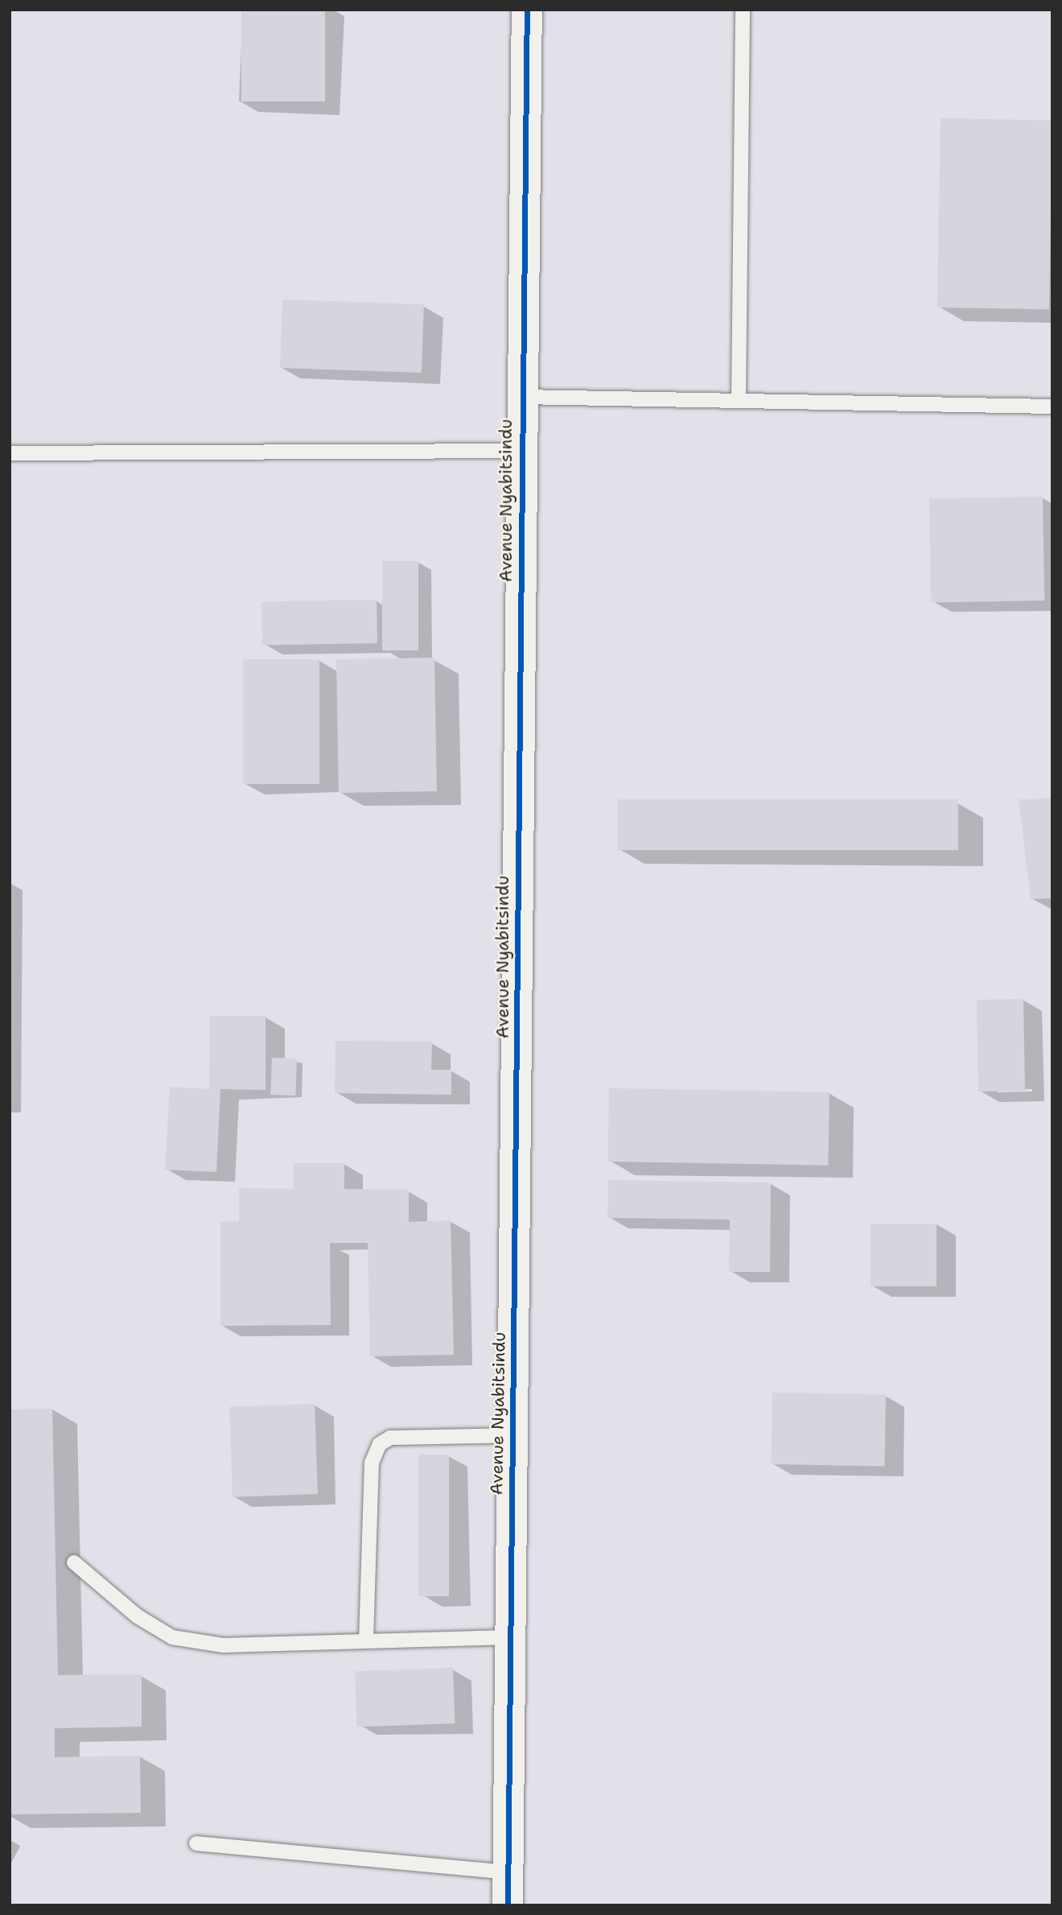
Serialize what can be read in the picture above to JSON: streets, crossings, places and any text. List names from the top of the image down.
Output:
{
  "streets": {
    "street": ["Avenue Nyabitsindu"]
  }
}
